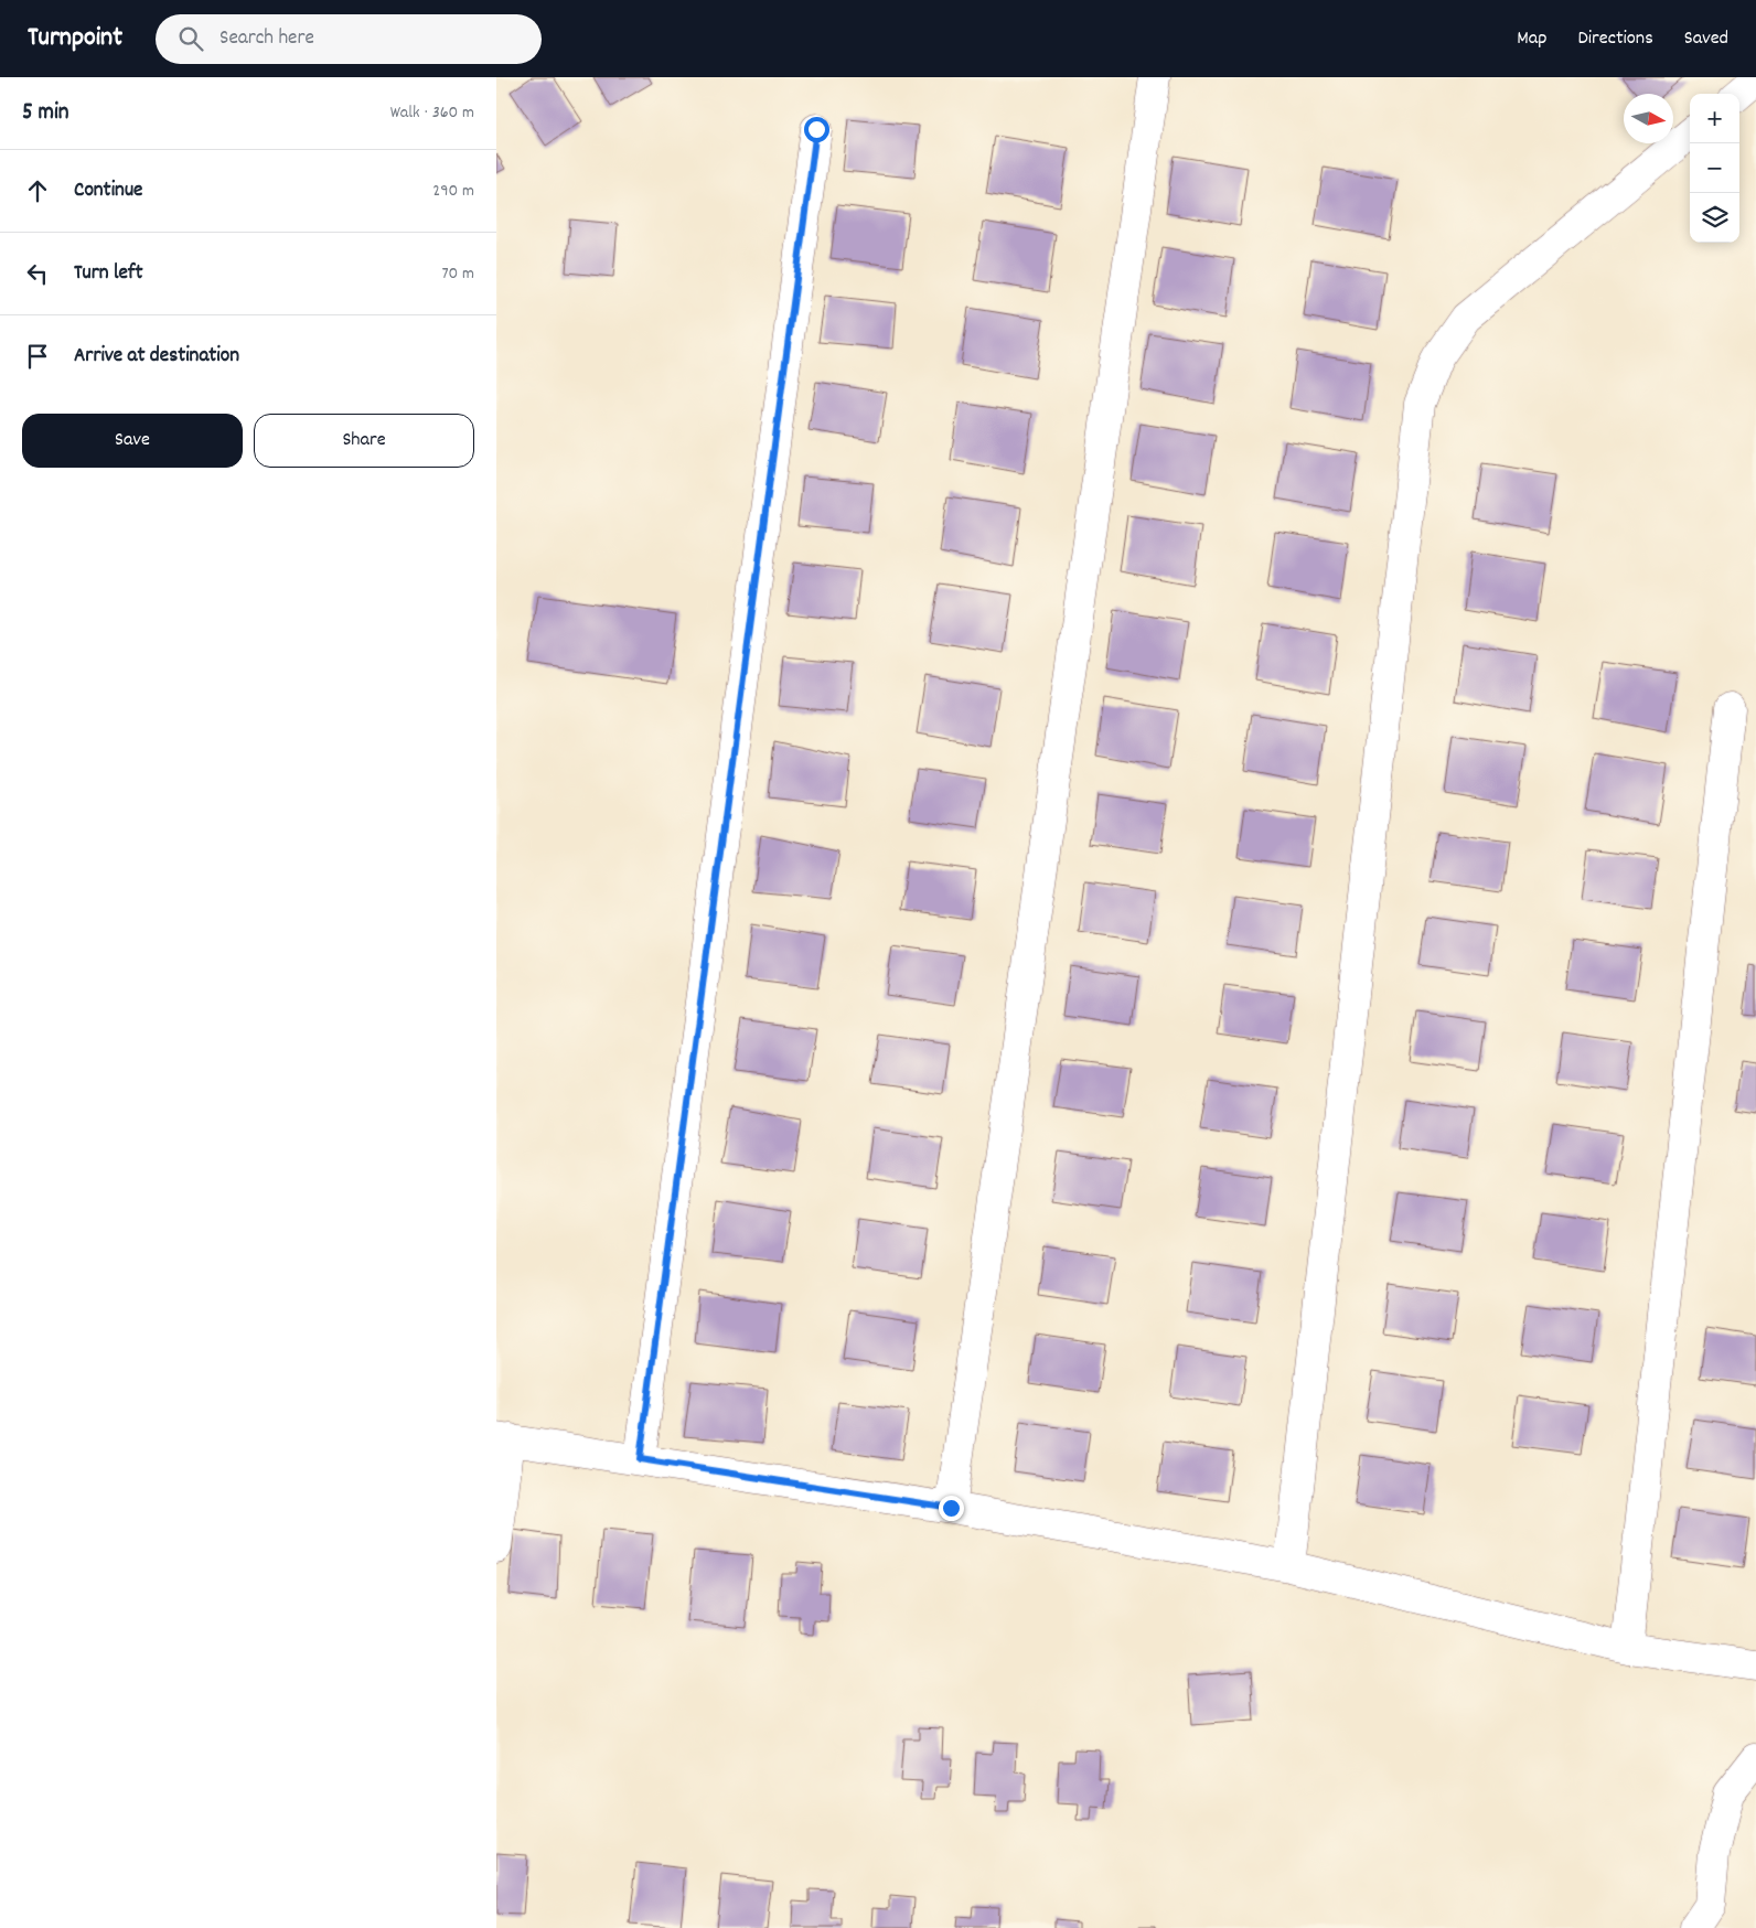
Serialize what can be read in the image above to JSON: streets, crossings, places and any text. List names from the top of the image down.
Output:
{
  "north": "right",
  "page": {
    "header": "Turnpoint",
    "search": "Search here",
    "nav": ["Map", "Directions", "Saved"],
    "heading": ["5 min", "Walk · 360 m"],
    "map_buttons": ["+", "−"],
    "list": [
      ["Continue", "290 m"],
      ["Turn left", "70 m"],
      "Arrive at destination"
    ],
    "buttons": ["Save", "Share"]
  }
}
